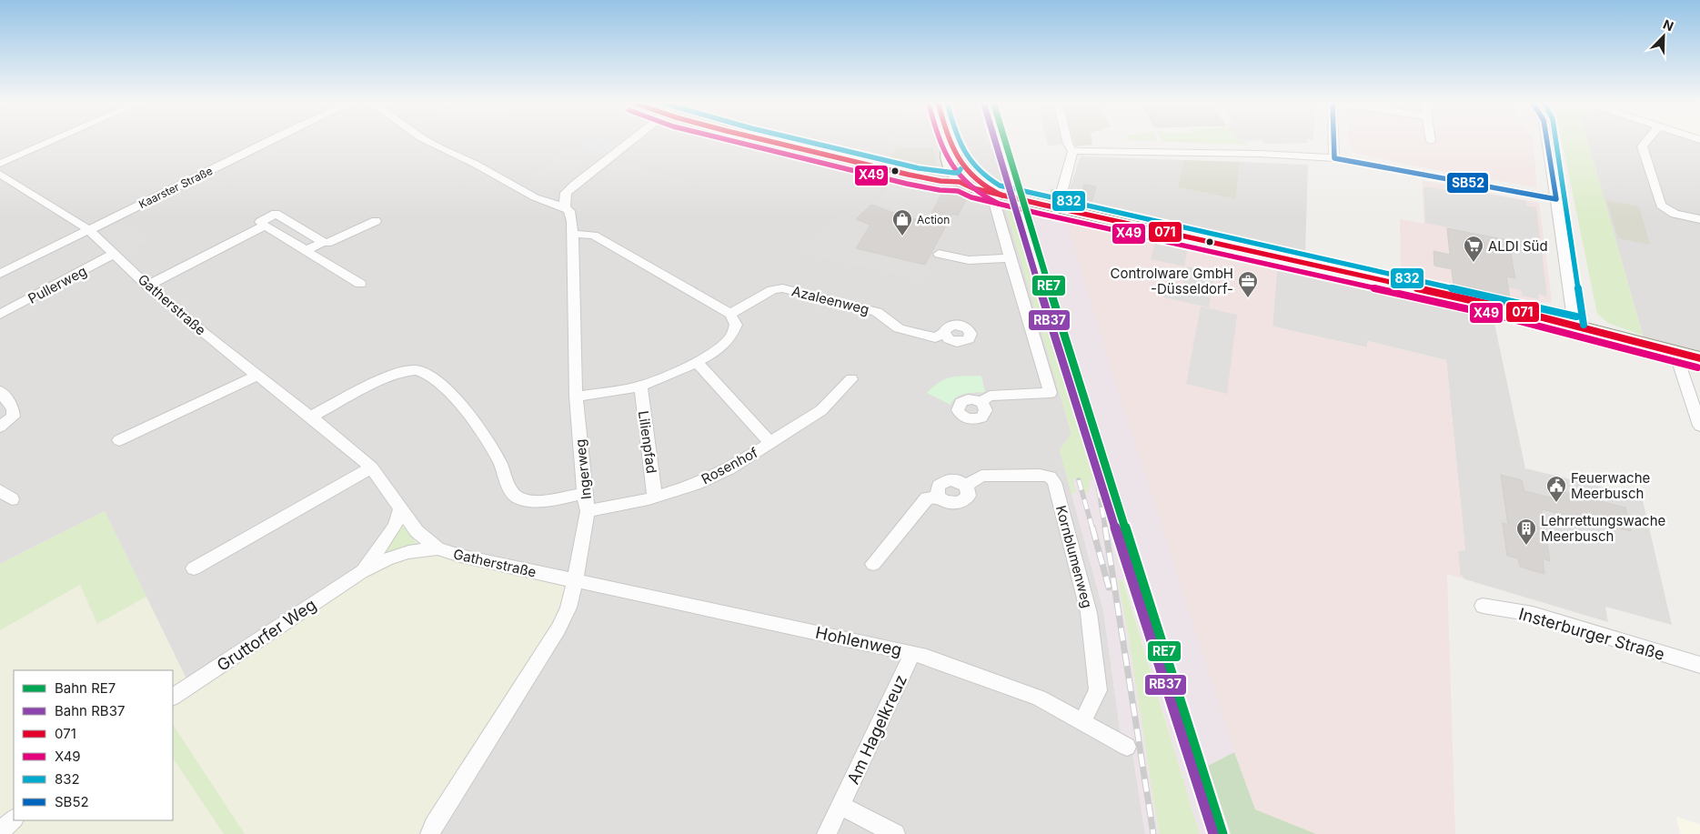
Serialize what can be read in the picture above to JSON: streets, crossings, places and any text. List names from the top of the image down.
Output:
{
  "streets": {
    "street": [
      "Kaarster Straße",
      "Pullerweg",
      "Azaleenweg",
      "Gatherstraße",
      "Lilienpfad",
      "Rosenhof",
      "Ingerweg",
      "Kornblumenweg",
      "Insterburger Straße",
      "Gruttorfer Weg",
      "Hohlenweg",
      "Am Hagelkreuz"
    ]
  },
  "crossings": [
    ["Kaarster Straße", "Gatherstraße"],
    ["Pullerweg", "Gatherstraße"],
    ["Gatherstraße", "Ingerweg"],
    ["Gatherstraße", "Gruttorfer Weg"],
    ["Gatherstraße", "Hohlenweg"],
    ["Lilienpfad", "Rosenhof"],
    ["Rosenhof", "Ingerweg"],
    ["Ingerweg", "Hohlenweg"],
    ["Kornblumenweg", "Hohlenweg"],
    ["Hohlenweg", "Am Hagelkreuz"]
  ],
  "places": {
    "shop": ["Action"],
    "supermarket": ["ALDI Süd"],
    "office": ["Controlware GmbH -Düsseldorf-"],
    "public building": ["Feuerwache Meerbusch"],
    "building": ["Lehrrettungswache Meerbusch"]
  },
  "lines": [
    "rail line RE7",
    "rail line RB37",
    "transit line 071",
    "transit line X49",
    "transit line 832",
    "transit line SB52"
  ],
  "legend": [
    "Bahn RE7",
    "Bahn RB37",
    "071",
    "X49",
    "832",
    "SB52"
  ],
  "north": "top right"
}
